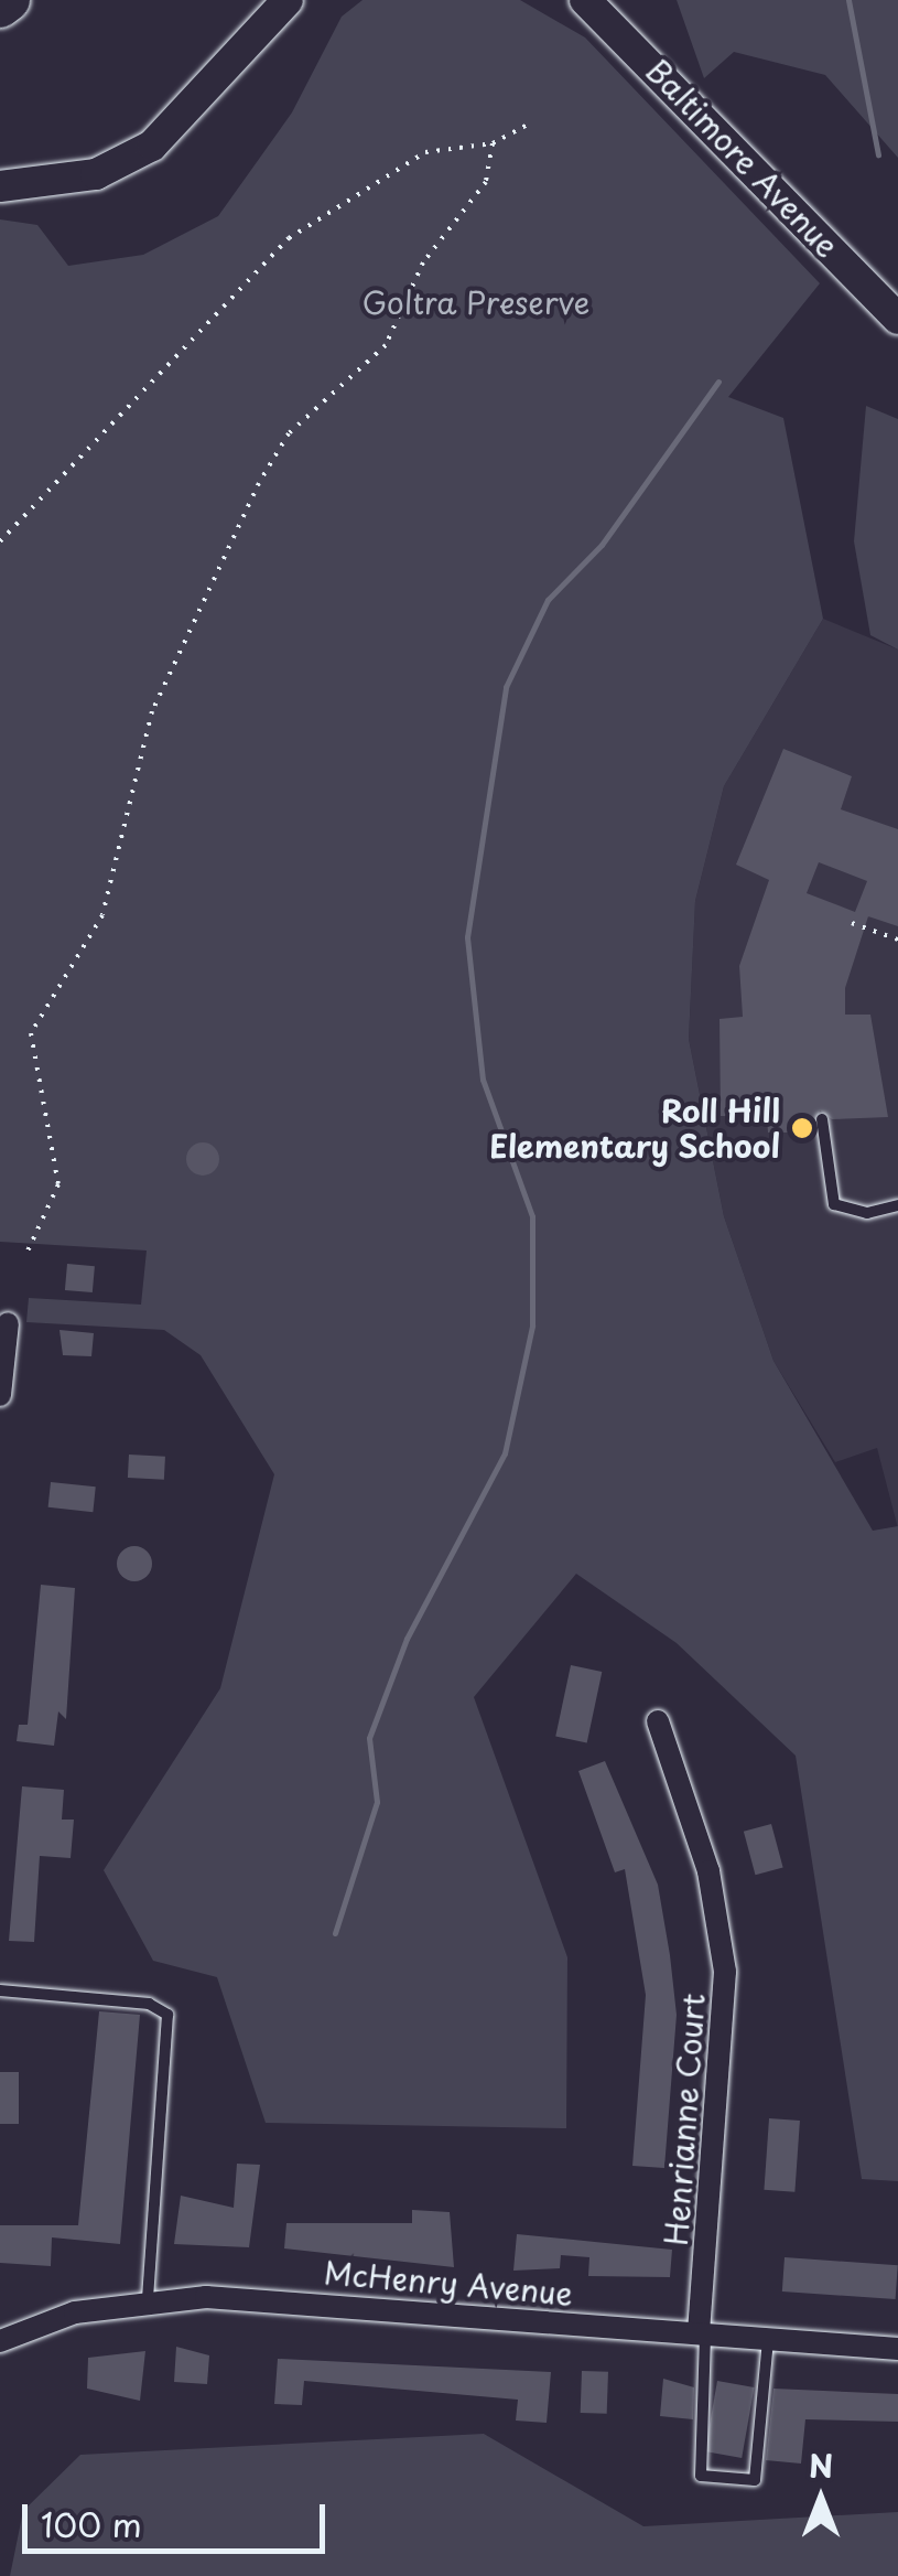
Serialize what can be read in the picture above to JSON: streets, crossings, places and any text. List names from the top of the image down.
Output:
{
  "streets": {
    "street": ["Baltimore Avenue", "Henrianne Court", "McHenry Avenue"]
  },
  "crossings": [
    ["Henrianne Court", "McHenry Avenue"]
  ],
  "parks": ["Goltra Preserve"],
  "places": ["Roll Hill Elementary School"],
  "scale_bar": "100 m",
  "north": "top"
}
